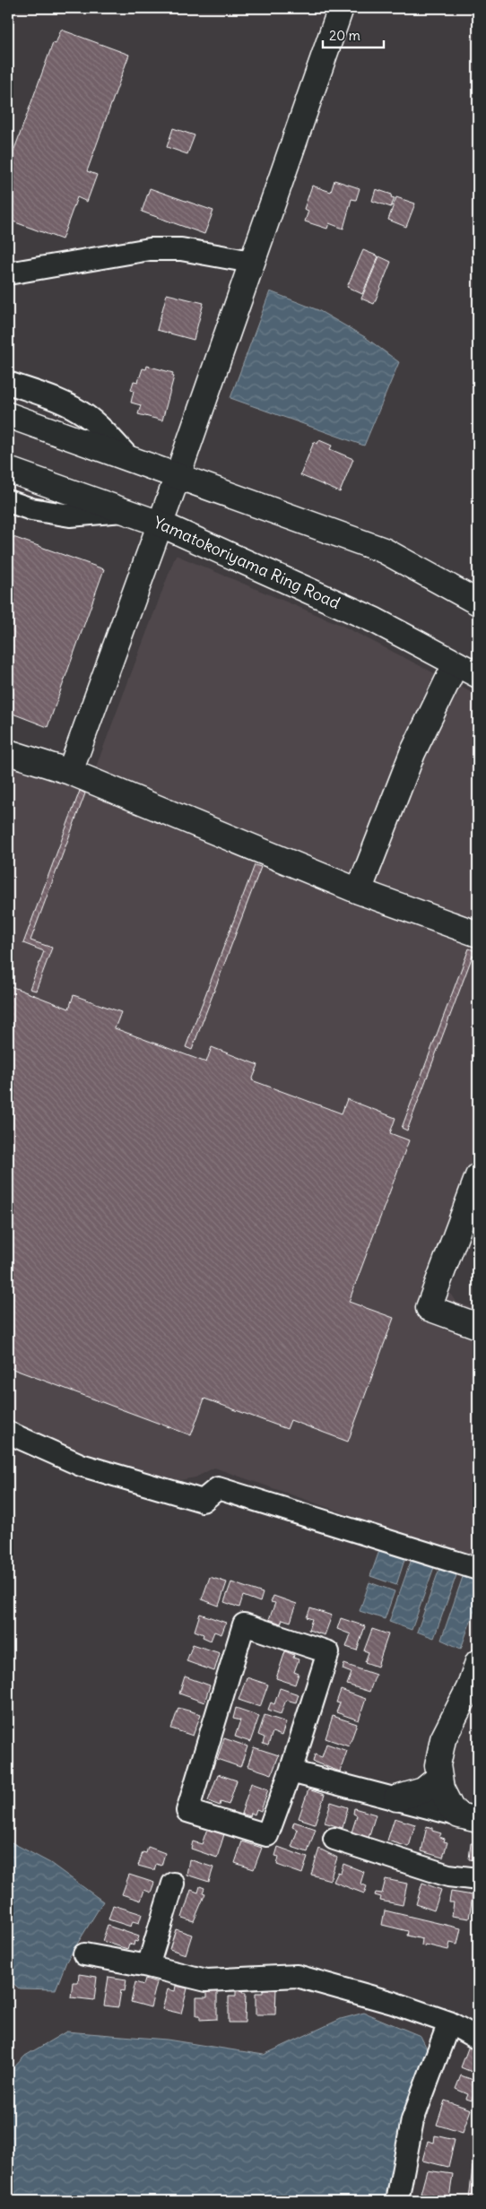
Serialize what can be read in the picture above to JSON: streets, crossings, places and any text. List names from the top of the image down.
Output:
{
  "streets": {
    "street": ["Yamatokoriyama Ring Road"]
  },
  "scale_bar": "20 m"
}
